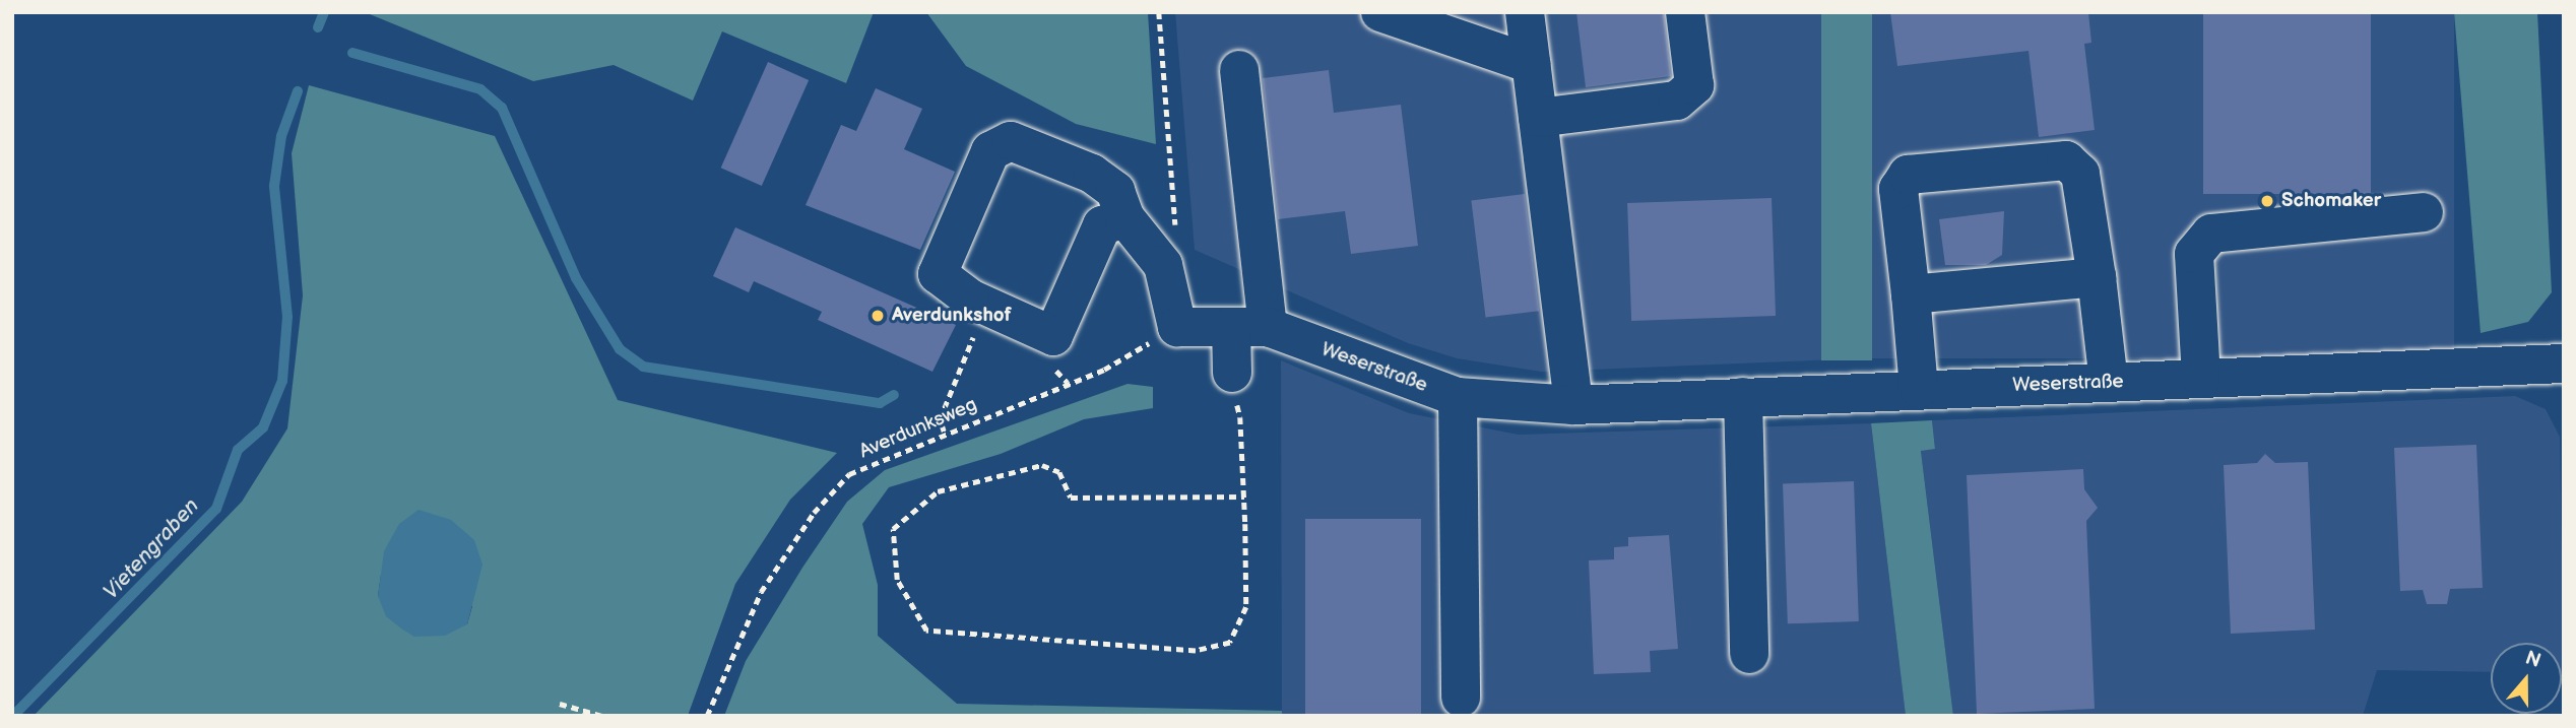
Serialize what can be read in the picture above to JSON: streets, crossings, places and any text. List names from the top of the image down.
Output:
{
  "streets": {
    "street": ["Weserstraße"],
    "path": ["Averdunksweg"]
  },
  "crossings": [
    ["Weserstraße", "Averdunksweg"]
  ],
  "water": ["Vietengraben"],
  "places": ["Schomaker", "Averdunkshof"],
  "north": "top"
}
